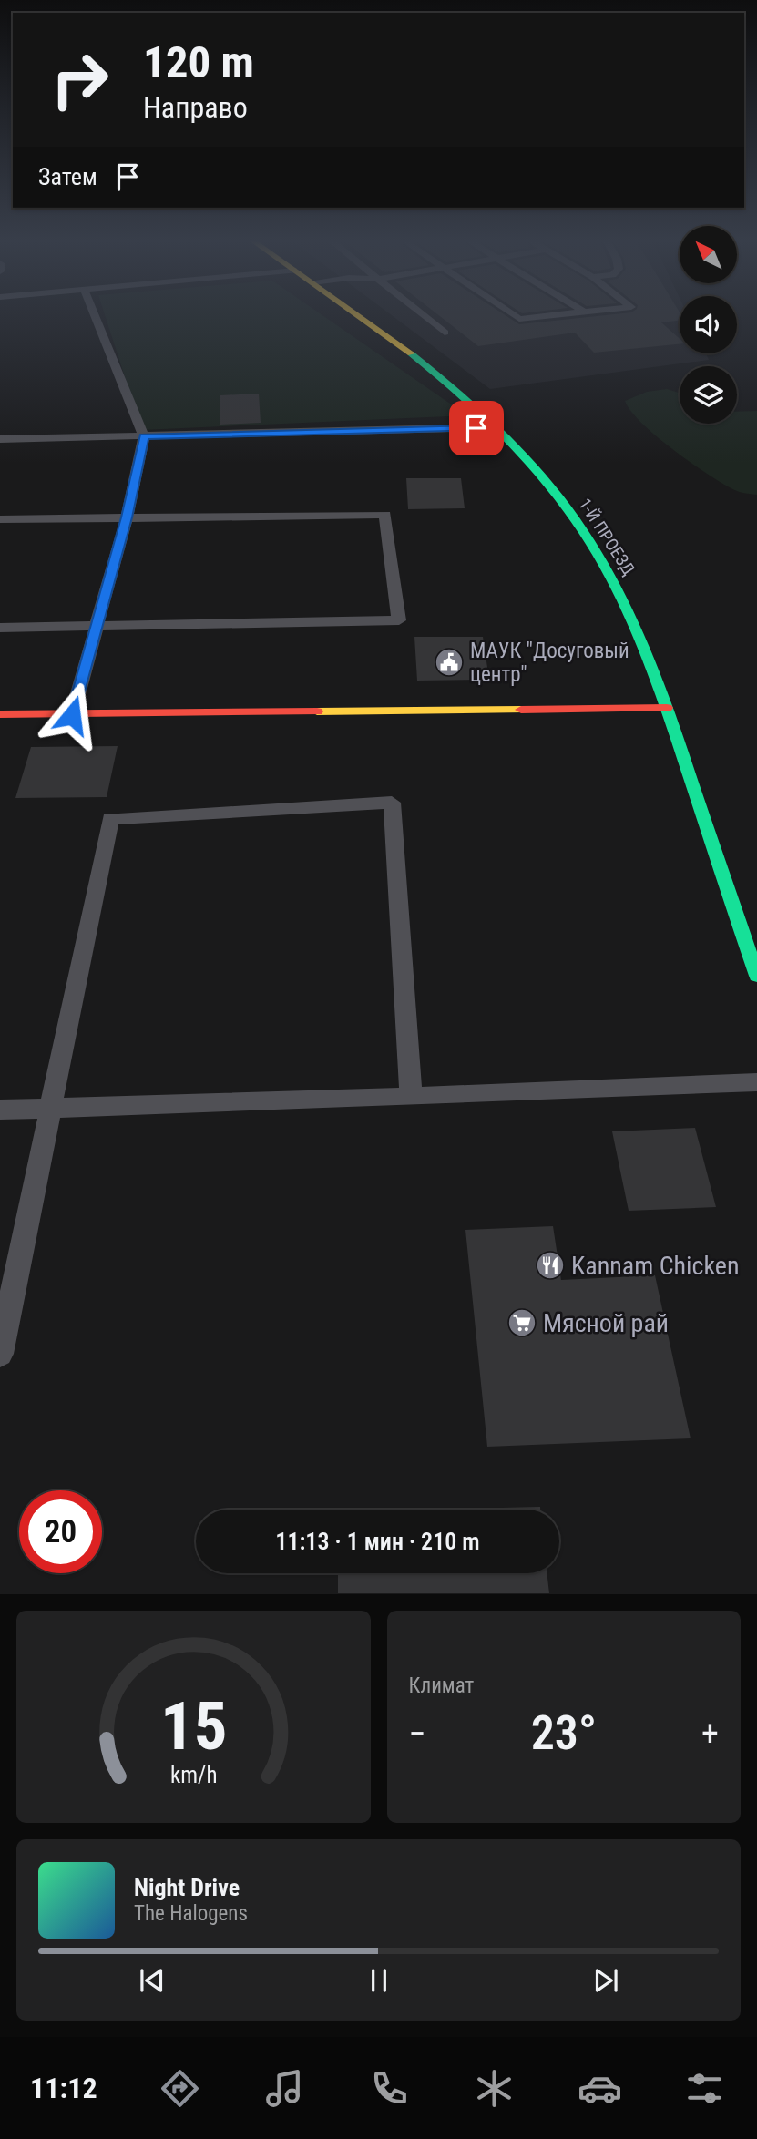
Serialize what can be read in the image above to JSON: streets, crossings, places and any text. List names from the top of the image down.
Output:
{
  "streets": {
    "street": ["1-Й ПРОЕЗД"]
  },
  "places": {
    "public building": ["МАУК \"Досуговый центр\""],
    "restaurant": ["Kannam Chicken"],
    "supermarket": ["Мясной рай"]
  },
  "north": "top left",
  "page": {
    "turn": ["120 m", "Направо"],
    "then": "Затем",
    "limit": "20",
    "trip": "11:13 · 1 мин · 210 m",
    "tile": "Климат",
    "heat": ["−", "23°", "+"],
    "song": ["Night Drive", "The Halogens"],
    "tabs": "11:12",
    "gauge": ["15", "km/h"]
  }
}
